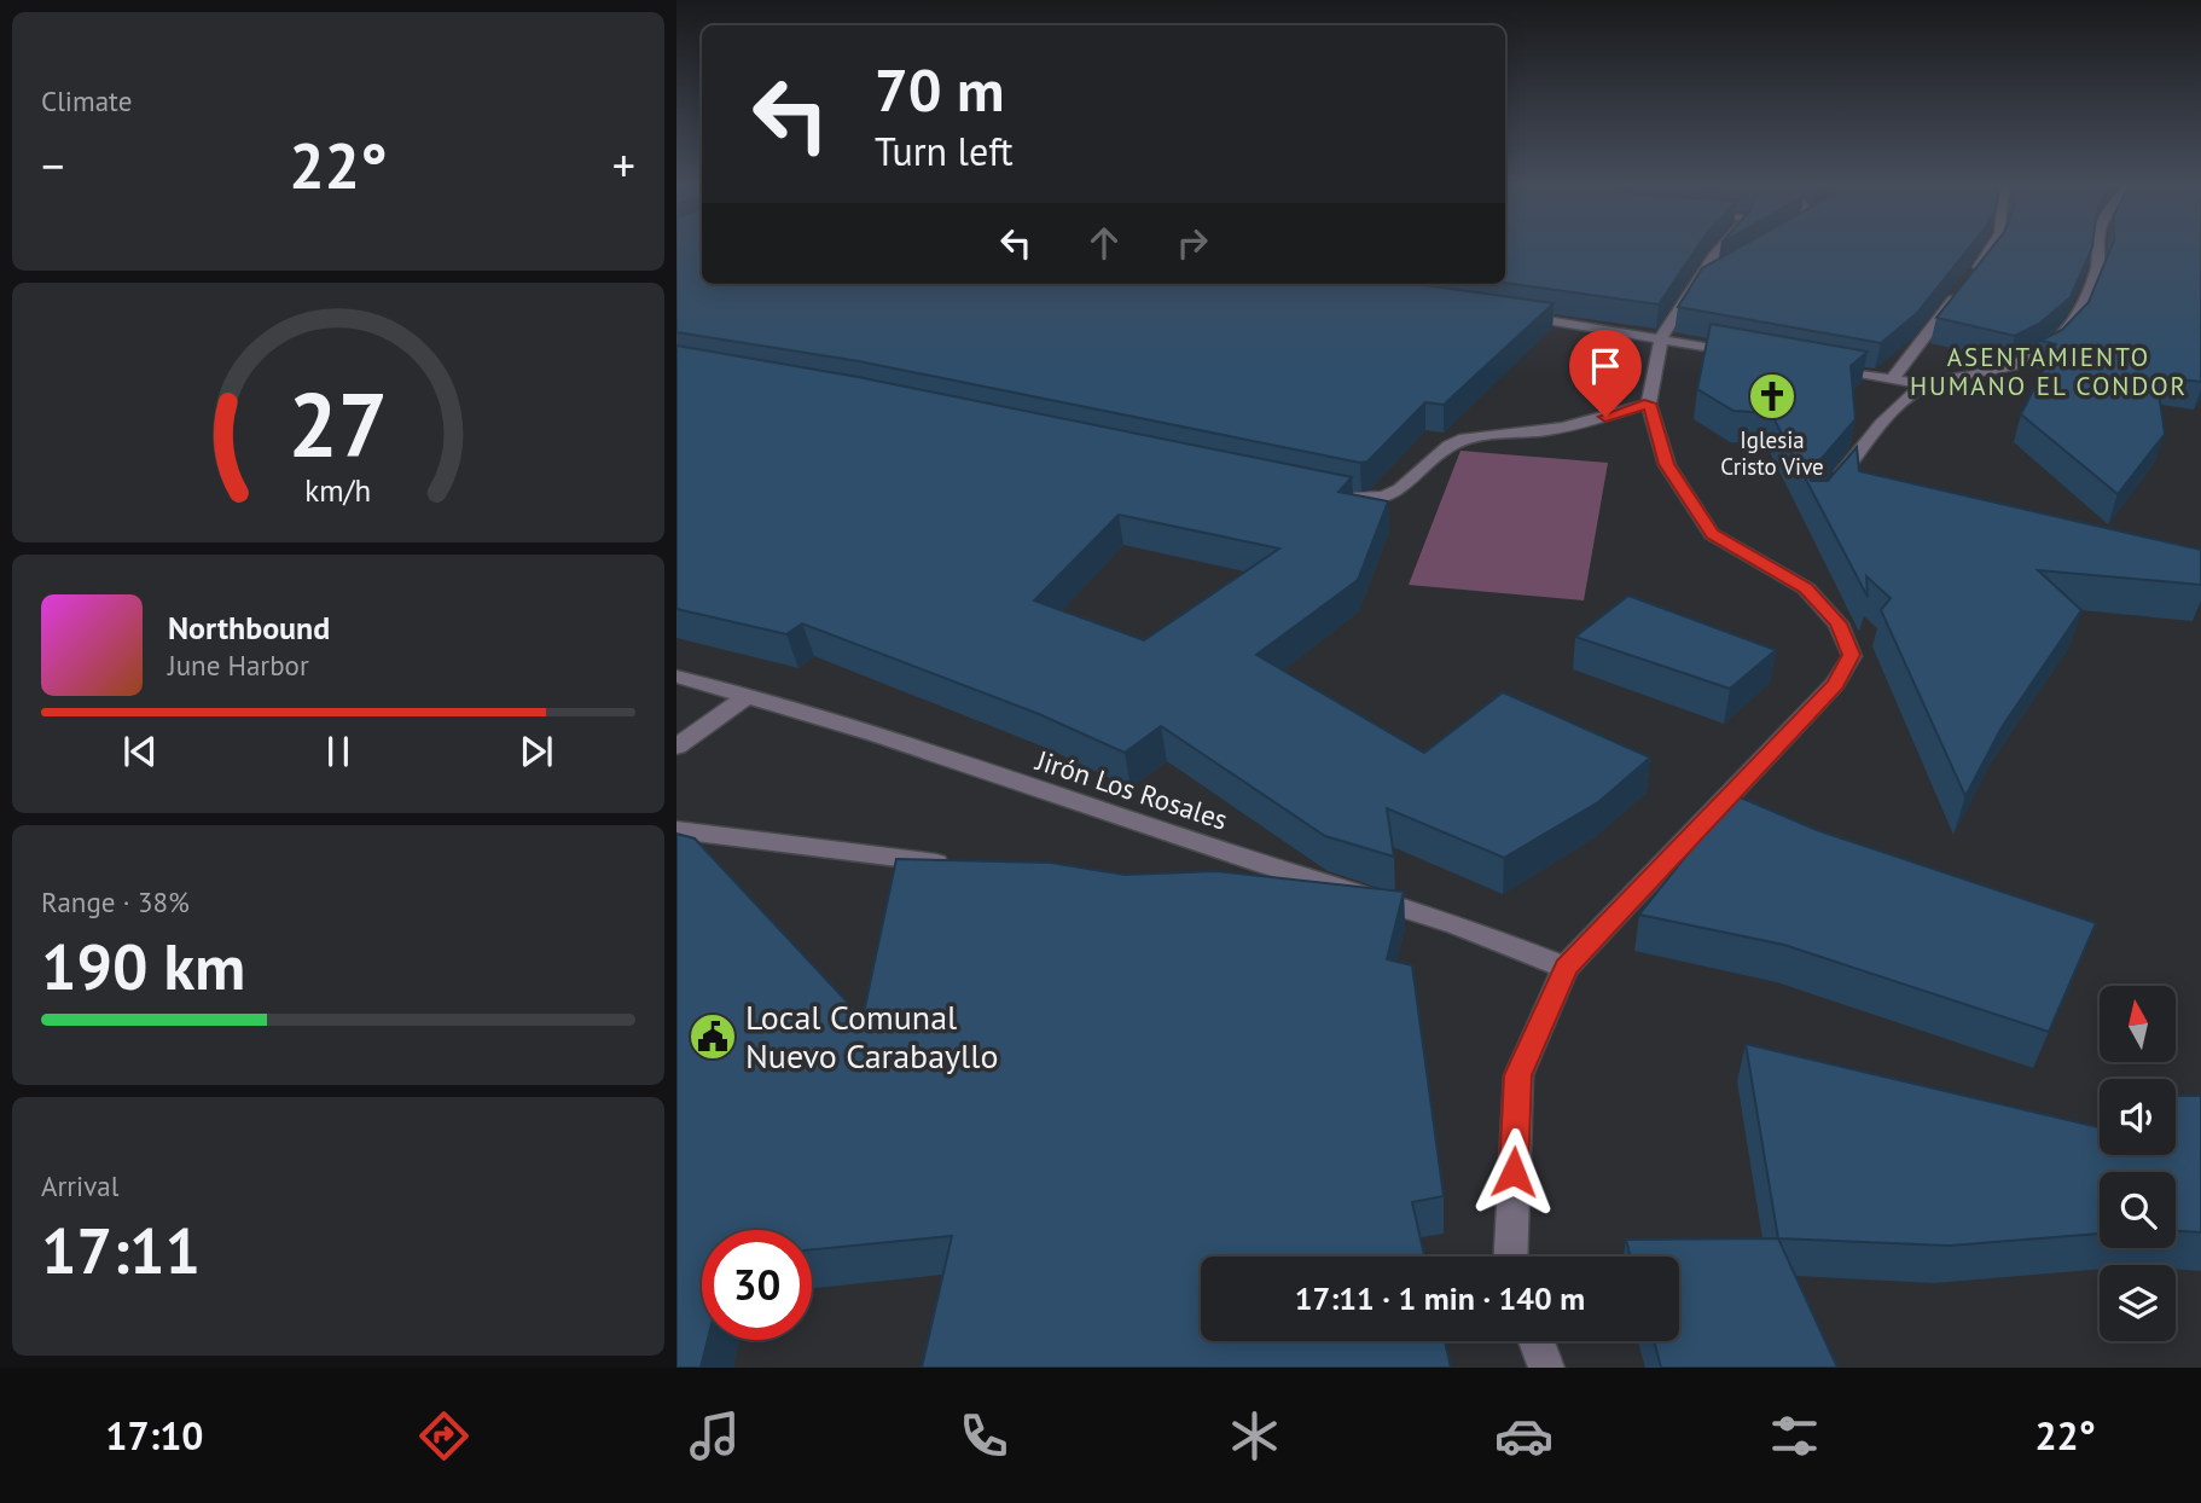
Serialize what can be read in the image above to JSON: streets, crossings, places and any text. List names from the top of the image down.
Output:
{
  "streets": {
    "street": ["Jirón Los Rosales"]
  },
  "districts": ["ASENTAMIENTO HUMANO EL CONDOR"],
  "places": {
    "church": ["Iglesia Cristo Vive"],
    "public building": ["Local Comunal Nuevo Carabayllo"]
  },
  "north": "top",
  "page": {
    "tile": [
      "Climate",
      ["Range · 38%", "190 km"],
      ["Arrival", "17:11"]
    ],
    "turn": ["70 m", "Turn left"],
    "heat": ["−", "22°", "+"],
    "song": ["Northbound", "June Harbor"],
    "limit": "30",
    "trip": "17:11 · 1 min · 140 m",
    "tabs": ["17:10", "22°"],
    "gauge": ["27", "km/h"]
  }
}
